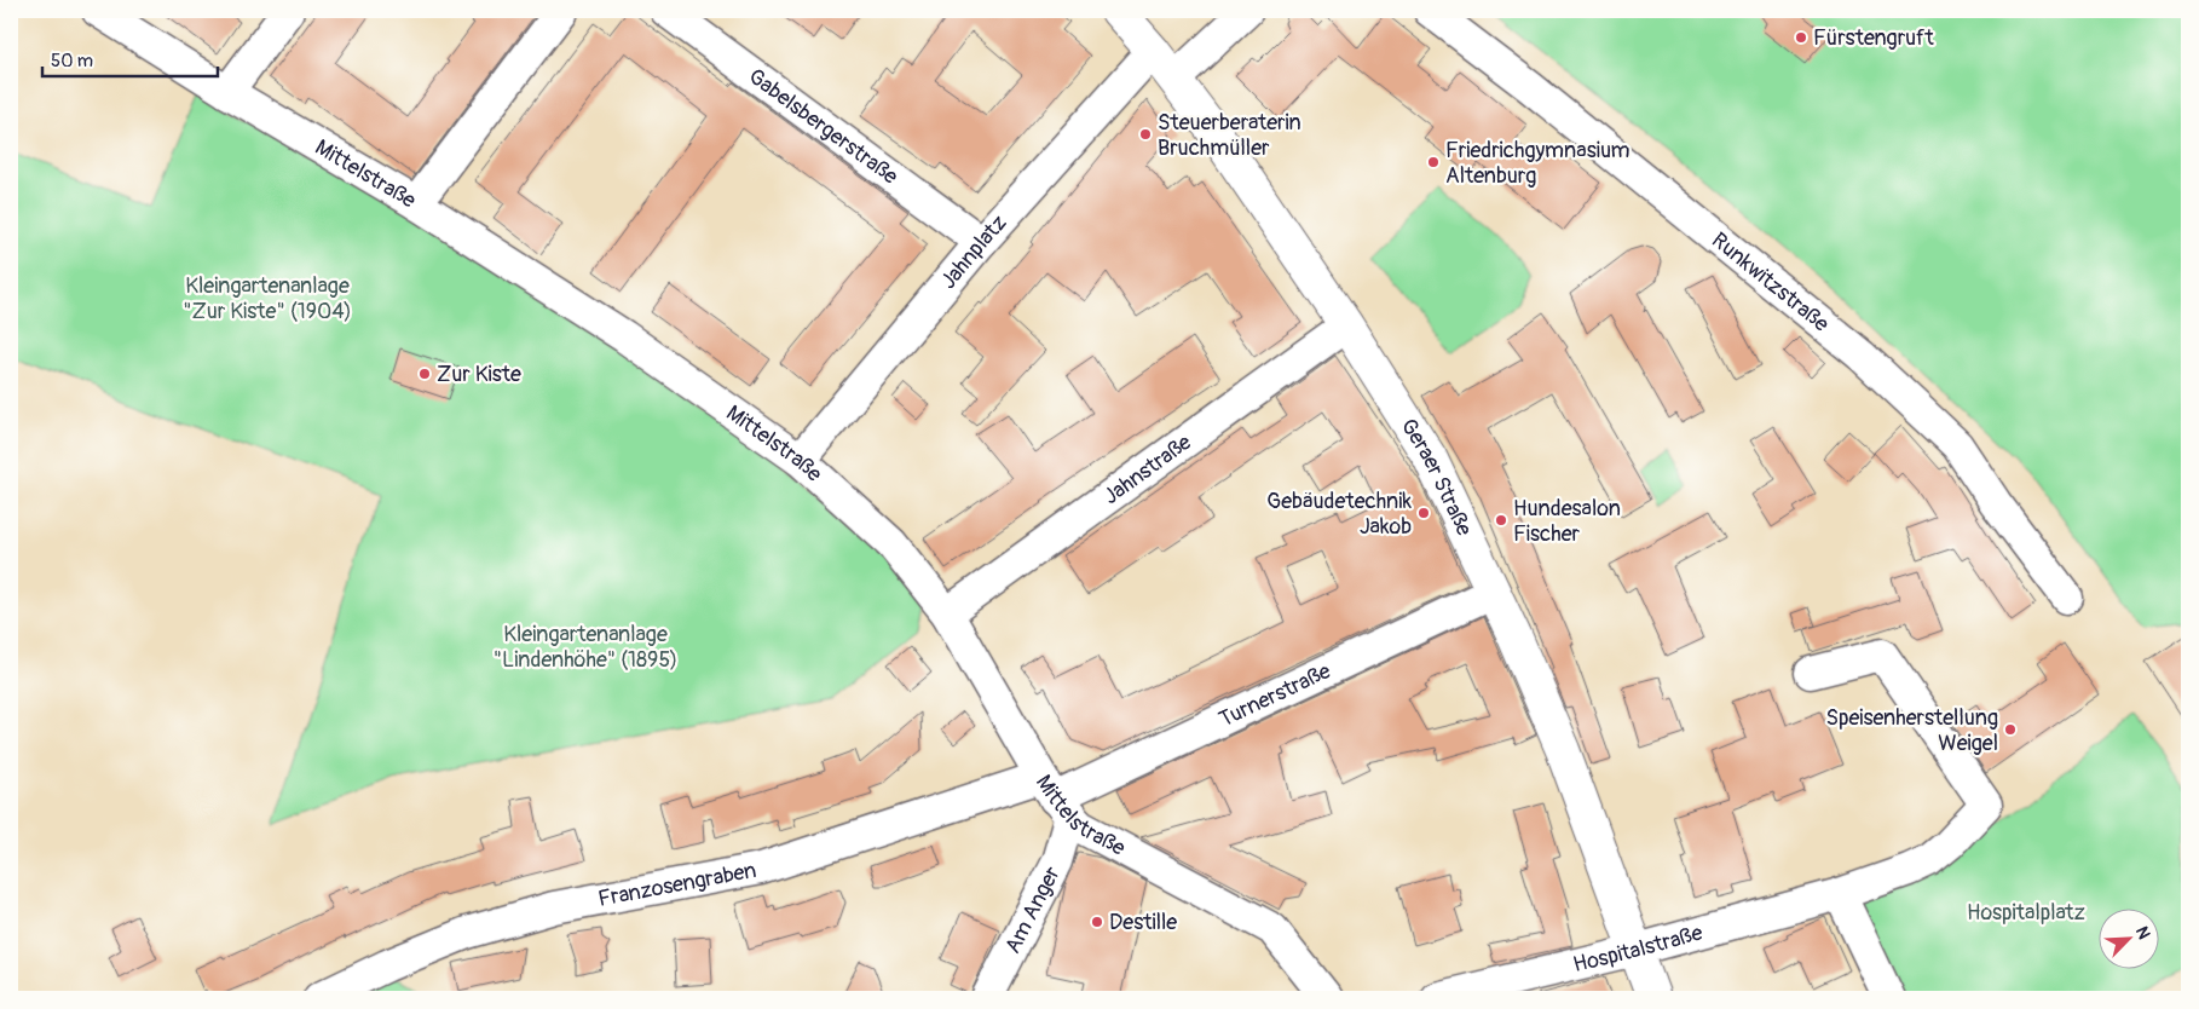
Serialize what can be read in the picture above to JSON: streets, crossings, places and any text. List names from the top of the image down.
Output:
{
  "streets": {
    "main road": ["Geraer Straße"],
    "street": [
      "Gabelsbergerstraße",
      "Mittelstraße",
      "Jahnplatz",
      "Runkwitzstraße",
      "Jahnstraße",
      "Turnerstraße",
      "Franzosengraben",
      "Am Anger",
      "Hospitalstraße"
    ]
  },
  "crossings": [
    ["Gabelsbergerstraße", "Jahnplatz"],
    ["Mittelstraße", "Jahnplatz"],
    ["Mittelstraße", "Jahnstraße"],
    ["Mittelstraße", "Turnerstraße"],
    ["Mittelstraße", "Franzosengraben"],
    ["Mittelstraße", "Am Anger"],
    ["Jahnplatz", "Geraer Straße"],
    ["Jahnstraße", "Geraer Straße"],
    ["Geraer Straße", "Turnerstraße"],
    ["Geraer Straße", "Hospitalstraße"],
    ["Turnerstraße", "Franzosengraben"],
    ["Turnerstraße", "Am Anger"],
    ["Franzosengraben", "Am Anger"]
  ],
  "parks": ["Kleingartenanlage \"Zur Kiste\" (1904)", "Kleingartenanlage \"Lindenhöhe\" (1895)", "Hospitalplatz"],
  "places": [
    "Fürstengruft",
    "Steuerberaterin Bruchmüller",
    "Friedrichgymnasium Altenburg",
    "Zur Kiste",
    "Gebäudetechnik Jakob",
    "Hundesalon Fischer",
    "Speisenherstellung Weigel",
    "Destille"
  ],
  "scale_bar": "50 m",
  "north": "top right"
}
